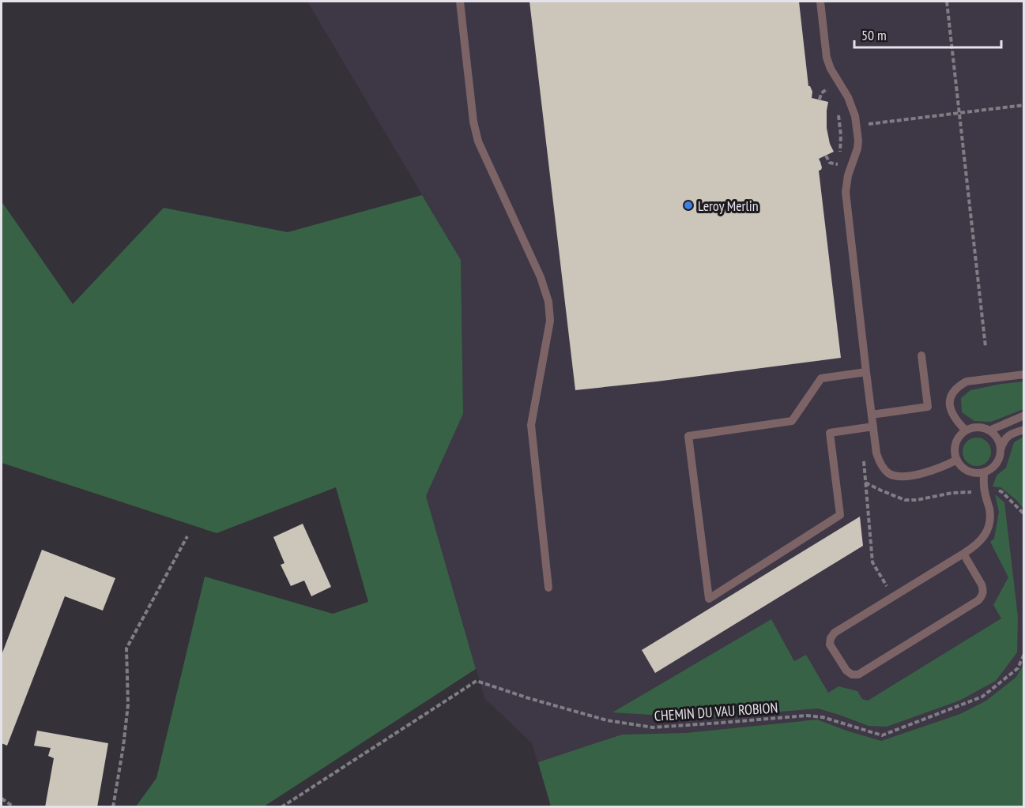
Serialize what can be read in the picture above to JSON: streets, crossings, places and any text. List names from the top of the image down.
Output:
{
  "streets": {
    "path": ["CHEMIN DU VAU ROBION"]
  },
  "places": ["Leroy Merlin"],
  "scale_bar": "50 m"
}
